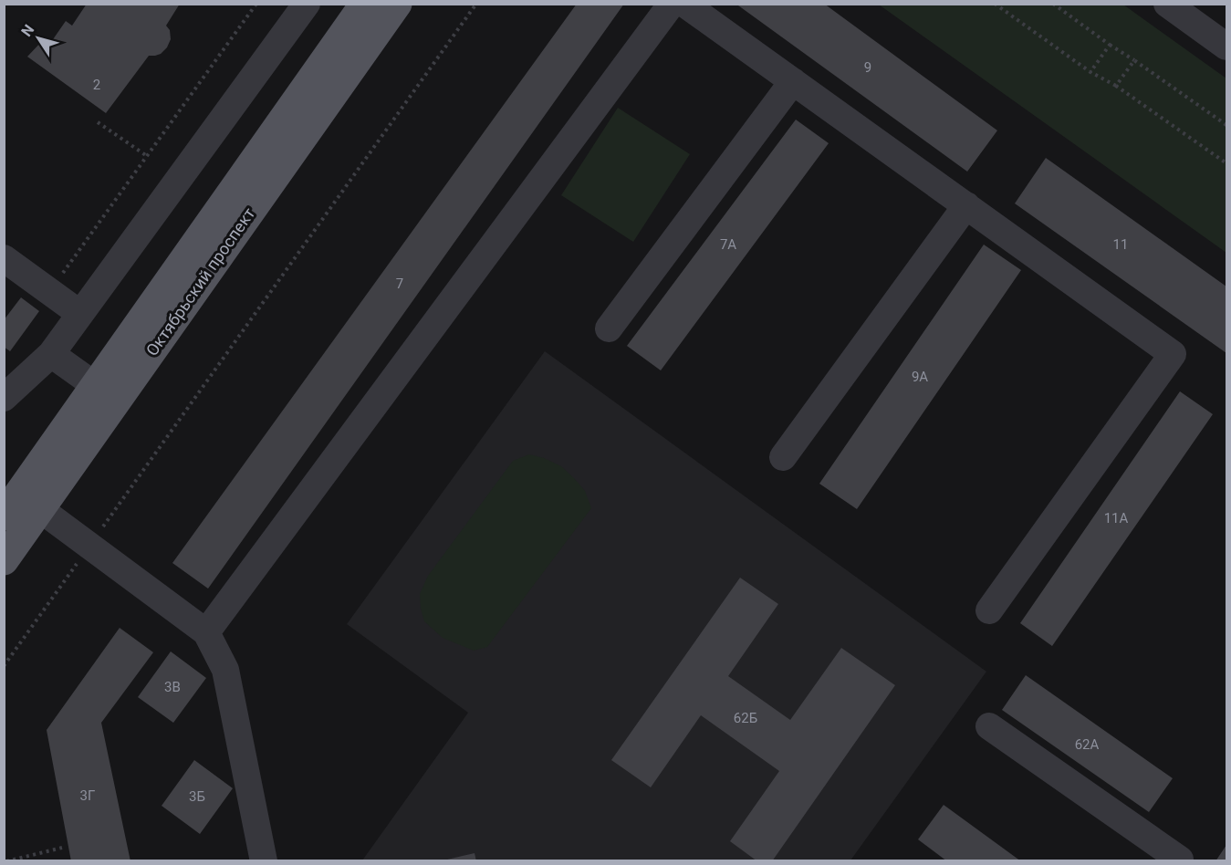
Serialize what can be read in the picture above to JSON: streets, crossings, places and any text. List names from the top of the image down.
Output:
{
  "streets": {
    "main road": ["Октябрьский проспект"]
  },
  "house_numbers": [
    "9",
    "2",
    "7А",
    "11",
    "7",
    "9А",
    "11А",
    "3В",
    "62Б",
    "62А",
    "3Г",
    "3Б"
  ],
  "north": "top left"
}
